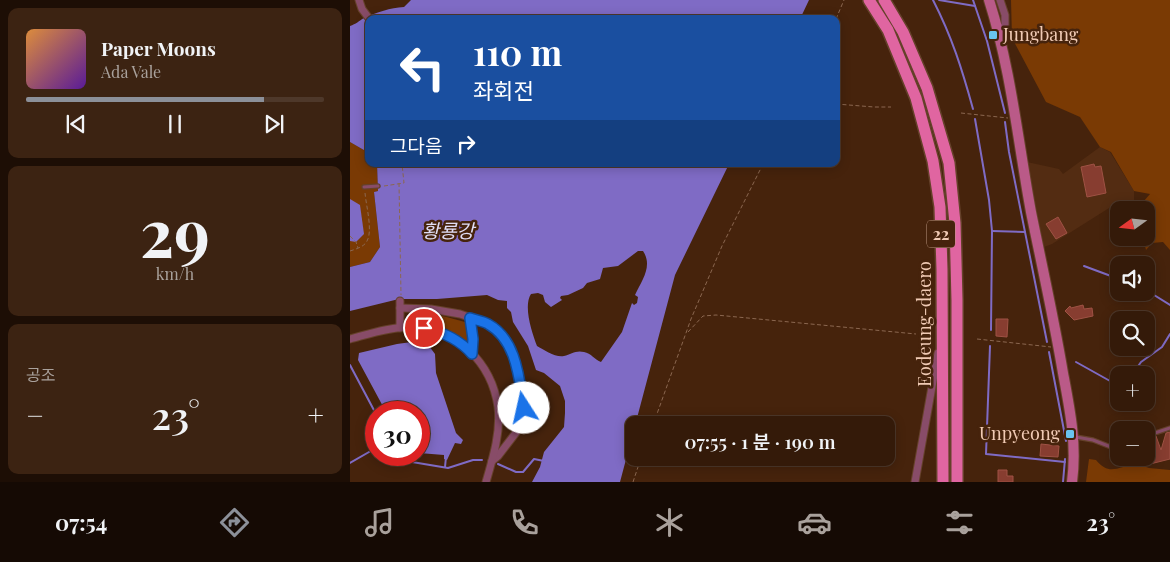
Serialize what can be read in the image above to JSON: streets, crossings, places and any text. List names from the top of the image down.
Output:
{
  "streets": {
    "main road": ["22", "Eodeung-daero"]
  },
  "water": ["황룡강"],
  "places": {
    "transit": ["Jungbang", "Unpyeong"]
  },
  "north": "left",
  "page": {
    "turn": ["110 m", "좌회전"],
    "song": ["Paper Moons", "Ada Vale"],
    "then": "그다음",
    "tile": [
      ["29", "km/h"],
      "공조"
    ],
    "map_buttons": ["+", "−"],
    "heat": ["−", "23°", "+"],
    "limit": "30",
    "trip": "07:55 · 1 분 · 190 m",
    "tabs": ["07:54", "23°"]
  }
}
